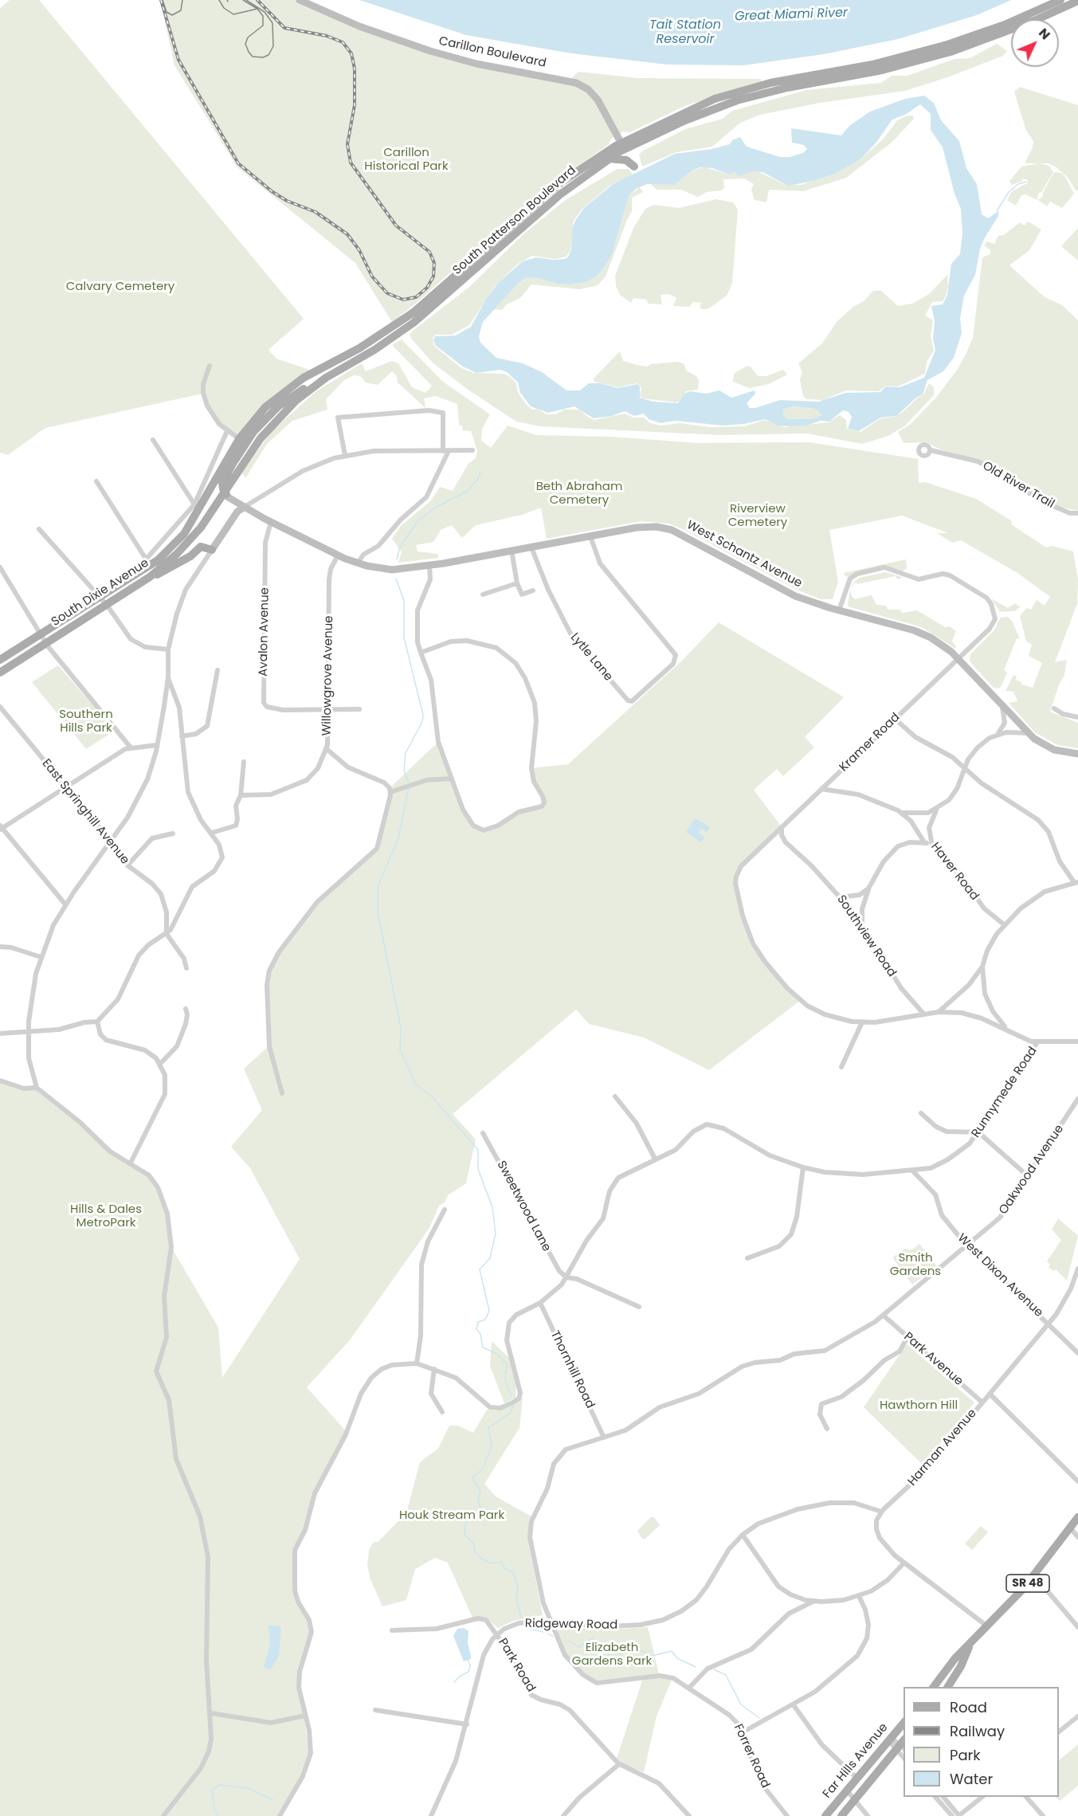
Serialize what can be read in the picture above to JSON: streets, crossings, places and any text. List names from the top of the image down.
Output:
{
  "streets": {
    "main road": [
      "Carillon Boulevard",
      "South Patterson Boulevard",
      "West Schantz Avenue",
      "South Dixie Avenue",
      "SR 48",
      "Far Hills Avenue"
    ],
    "street": [
      "Old River Trail",
      "Avalon Avenue",
      "Lytle Lane",
      "Willowgrove Avenue",
      "Kramer Road",
      "East Springhill Avenue",
      "Haver Road",
      "Southview Road",
      "Runnymede Road",
      "Oakwood Avenue",
      "Sweetwood Lane",
      "West Dixon Avenue",
      "Park Avenue",
      "Thornhill Road",
      "Harman Avenue",
      "Ridgeway Road",
      "Park Road",
      "Forrer Road"
    ]
  },
  "crossings": [
    ["Carillon Boulevard", "South Patterson Boulevard"],
    ["South Patterson Boulevard", "West Schantz Avenue"],
    ["South Patterson Boulevard", "South Dixie Avenue"],
    ["West Schantz Avenue", "Avalon Avenue"],
    ["West Schantz Avenue", "Lytle Lane"],
    ["West Schantz Avenue", "Willowgrove Avenue"],
    ["West Schantz Avenue", "Kramer Road"],
    ["Avalon Avenue", "Willowgrove Avenue"],
    ["Kramer Road", "Haver Road"],
    ["Haver Road", "Southview Road"],
    ["Runnymede Road", "Sweetwood Lane"],
    ["Runnymede Road", "West Dixon Avenue"],
    ["Runnymede Road", "Thornhill Road"],
    ["Oakwood Avenue", "West Dixon Avenue"],
    ["Oakwood Avenue", "Park Avenue"],
    ["Oakwood Avenue", "Thornhill Road"],
    ["Oakwood Avenue", "Ridgeway Road"],
    ["Oakwood Avenue", "Forrer Road"],
    ["West Dixon Avenue", "Harman Avenue"],
    ["Park Avenue", "Harman Avenue"],
    ["Harman Avenue", "Ridgeway Road"],
    ["Ridgeway Road", "Park Road"],
    ["Ridgeway Road", "Forrer Road"]
  ],
  "water": ["Great Miami River", "Tait Station Reservoir"],
  "parks": [
    "Carillon Historical Park",
    "Calvary Cemetery",
    "Beth Abraham Cemetery",
    "Riverview Cemetery",
    "Southern Hills Park",
    "Hills & Dales MetroPark",
    "Smith Gardens",
    "Hawthorn Hill",
    "Houk Stream Park",
    "Elizabeth Gardens Park"
  ],
  "legend": [
    "Road",
    "Railway",
    "Park",
    "Water"
  ],
  "north": "top right"
}
